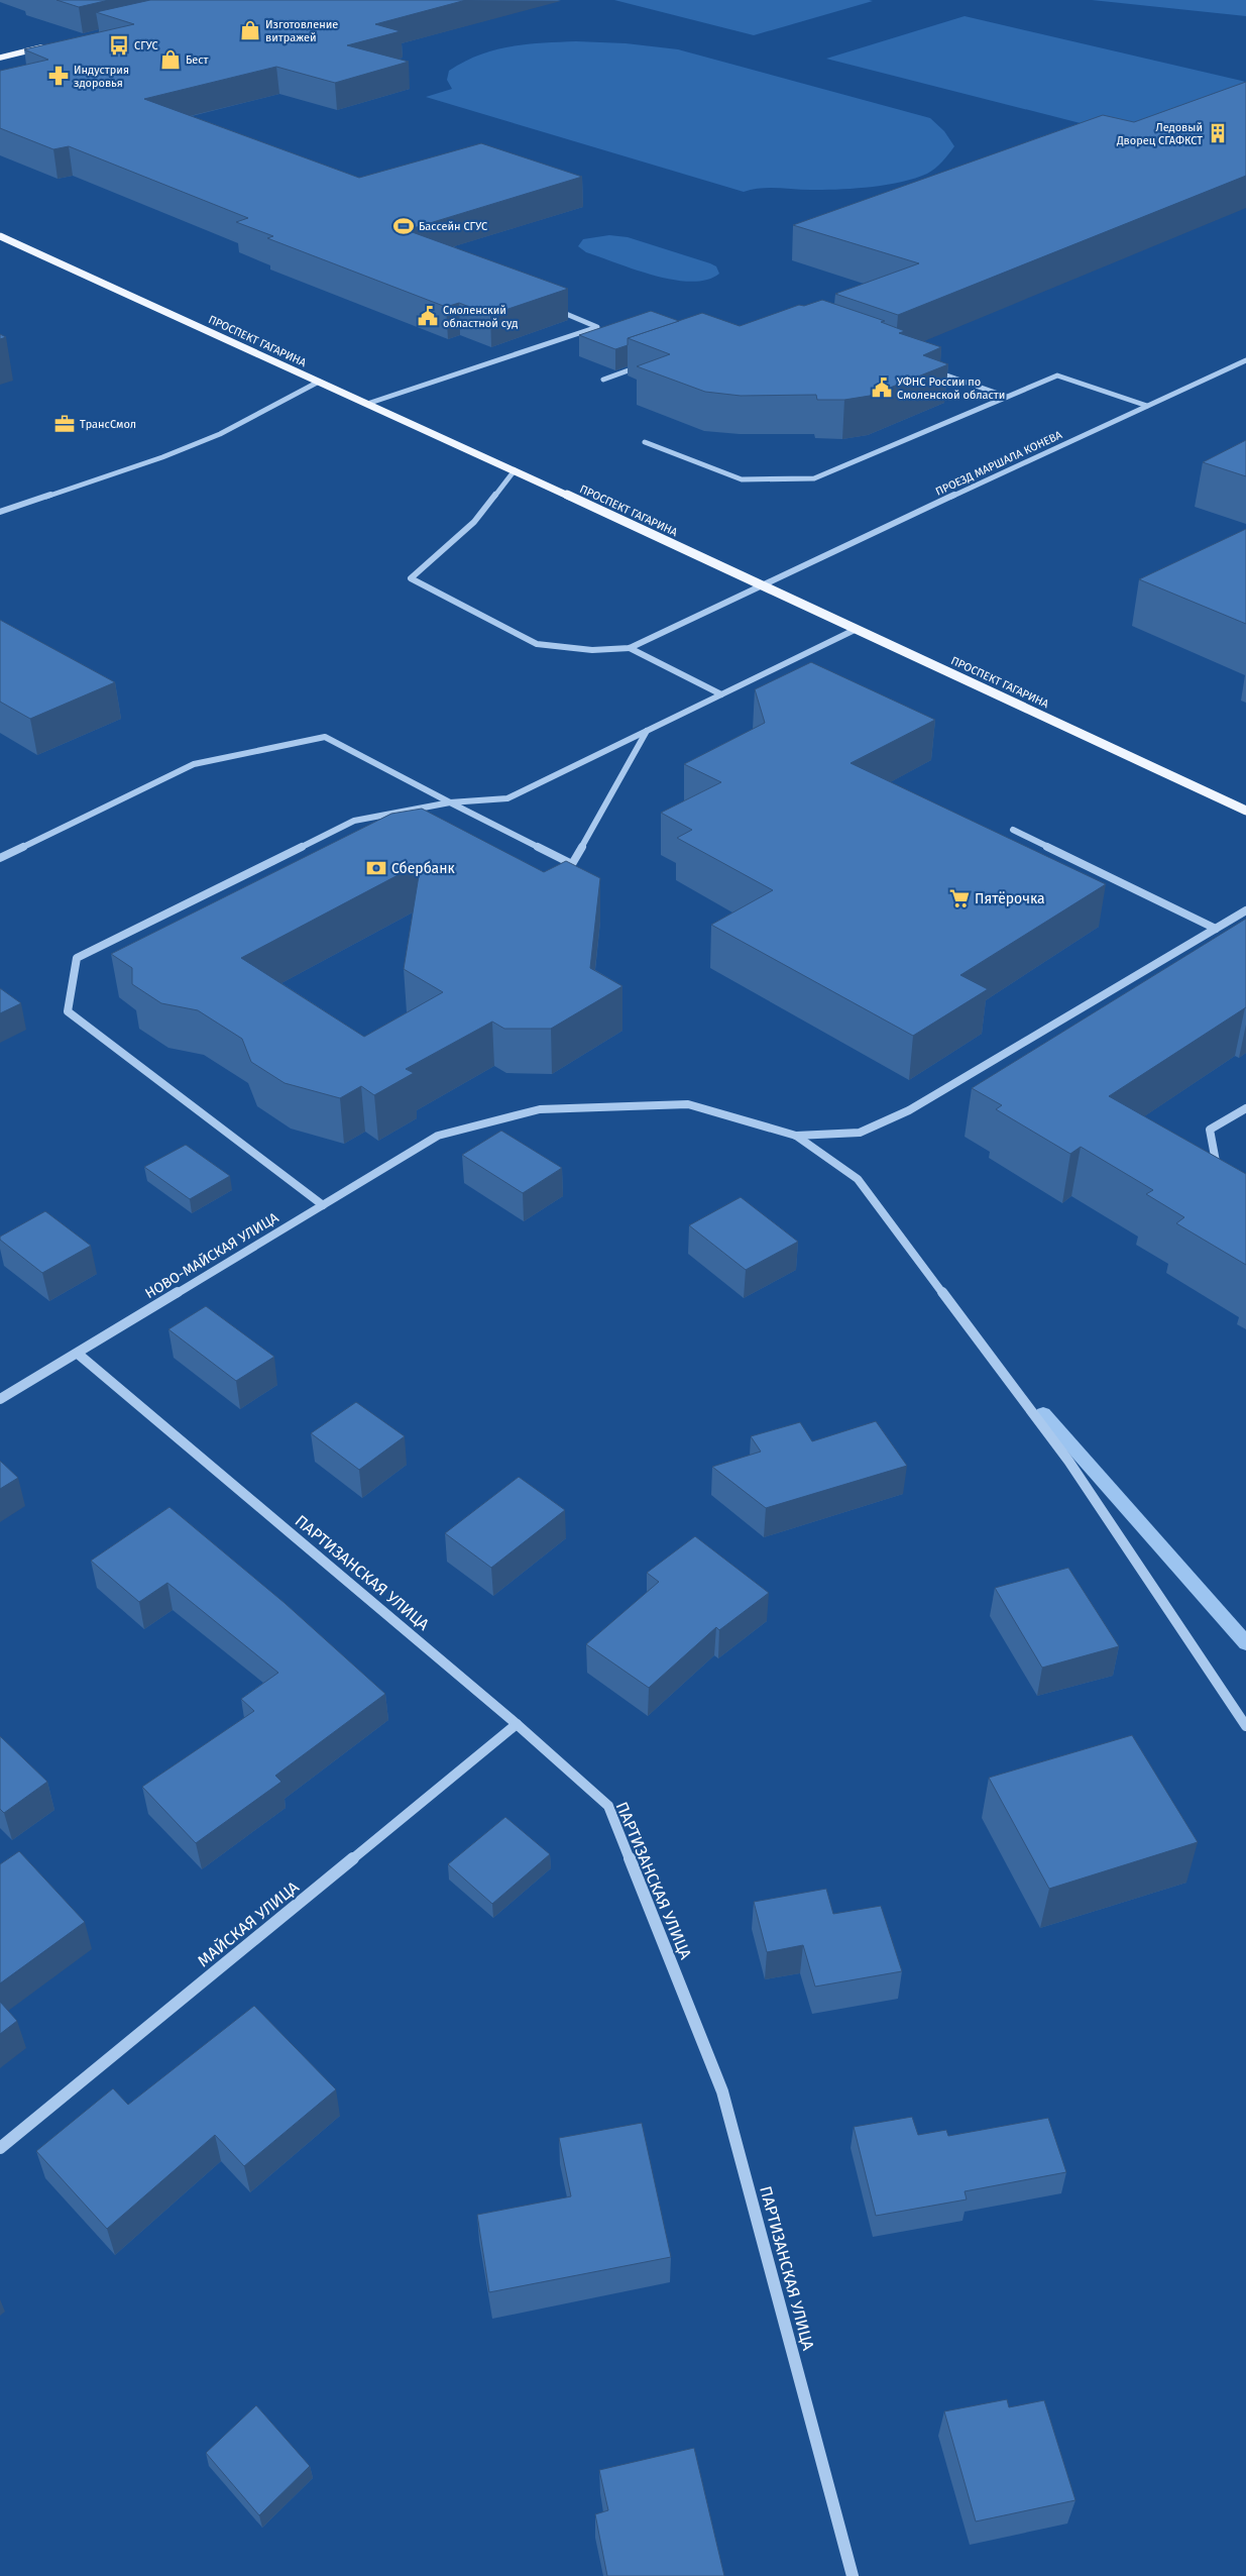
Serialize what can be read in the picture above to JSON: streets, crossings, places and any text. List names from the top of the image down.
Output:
{
  "streets": {
    "main road": ["ПРОСПЕКТ ГАГАРИНА"],
    "street": [
      "ПРОЕЗД МАРШАЛА КОНЕВА",
      "НОВО-МАЙСКАЯ УЛИЦА",
      "ПАРТИЗАНСКАЯ УЛИЦА",
      "МАЙСКАЯ УЛИЦА"
    ]
  },
  "crossings": [
    ["ПРОСПЕКТ ГАГАРИНА", "ПРОЕЗД МАРШАЛА КОНЕВА"],
    ["НОВО-МАЙСКАЯ УЛИЦА", "ПАРТИЗАНСКАЯ УЛИЦА"],
    ["ПАРТИЗАНСКАЯ УЛИЦА", "МАЙСКАЯ УЛИЦА"]
  ],
  "places": {
    "shop": ["Изготовление витражей", "Бест"],
    "bus stop": ["СГУС"],
    "pharmacy": ["Индустрия здоровья"],
    "building": ["Ледовый Дворец СГАФКСТ"],
    "sports": ["Бассейн СГУС"],
    "public building": ["Смоленский областной суд", "УФНС России по Смоленской области"],
    "office": ["ТрансСмол"],
    "bank": ["Сбербанк"],
    "supermarket": ["Пятёрочка"]
  }
}
